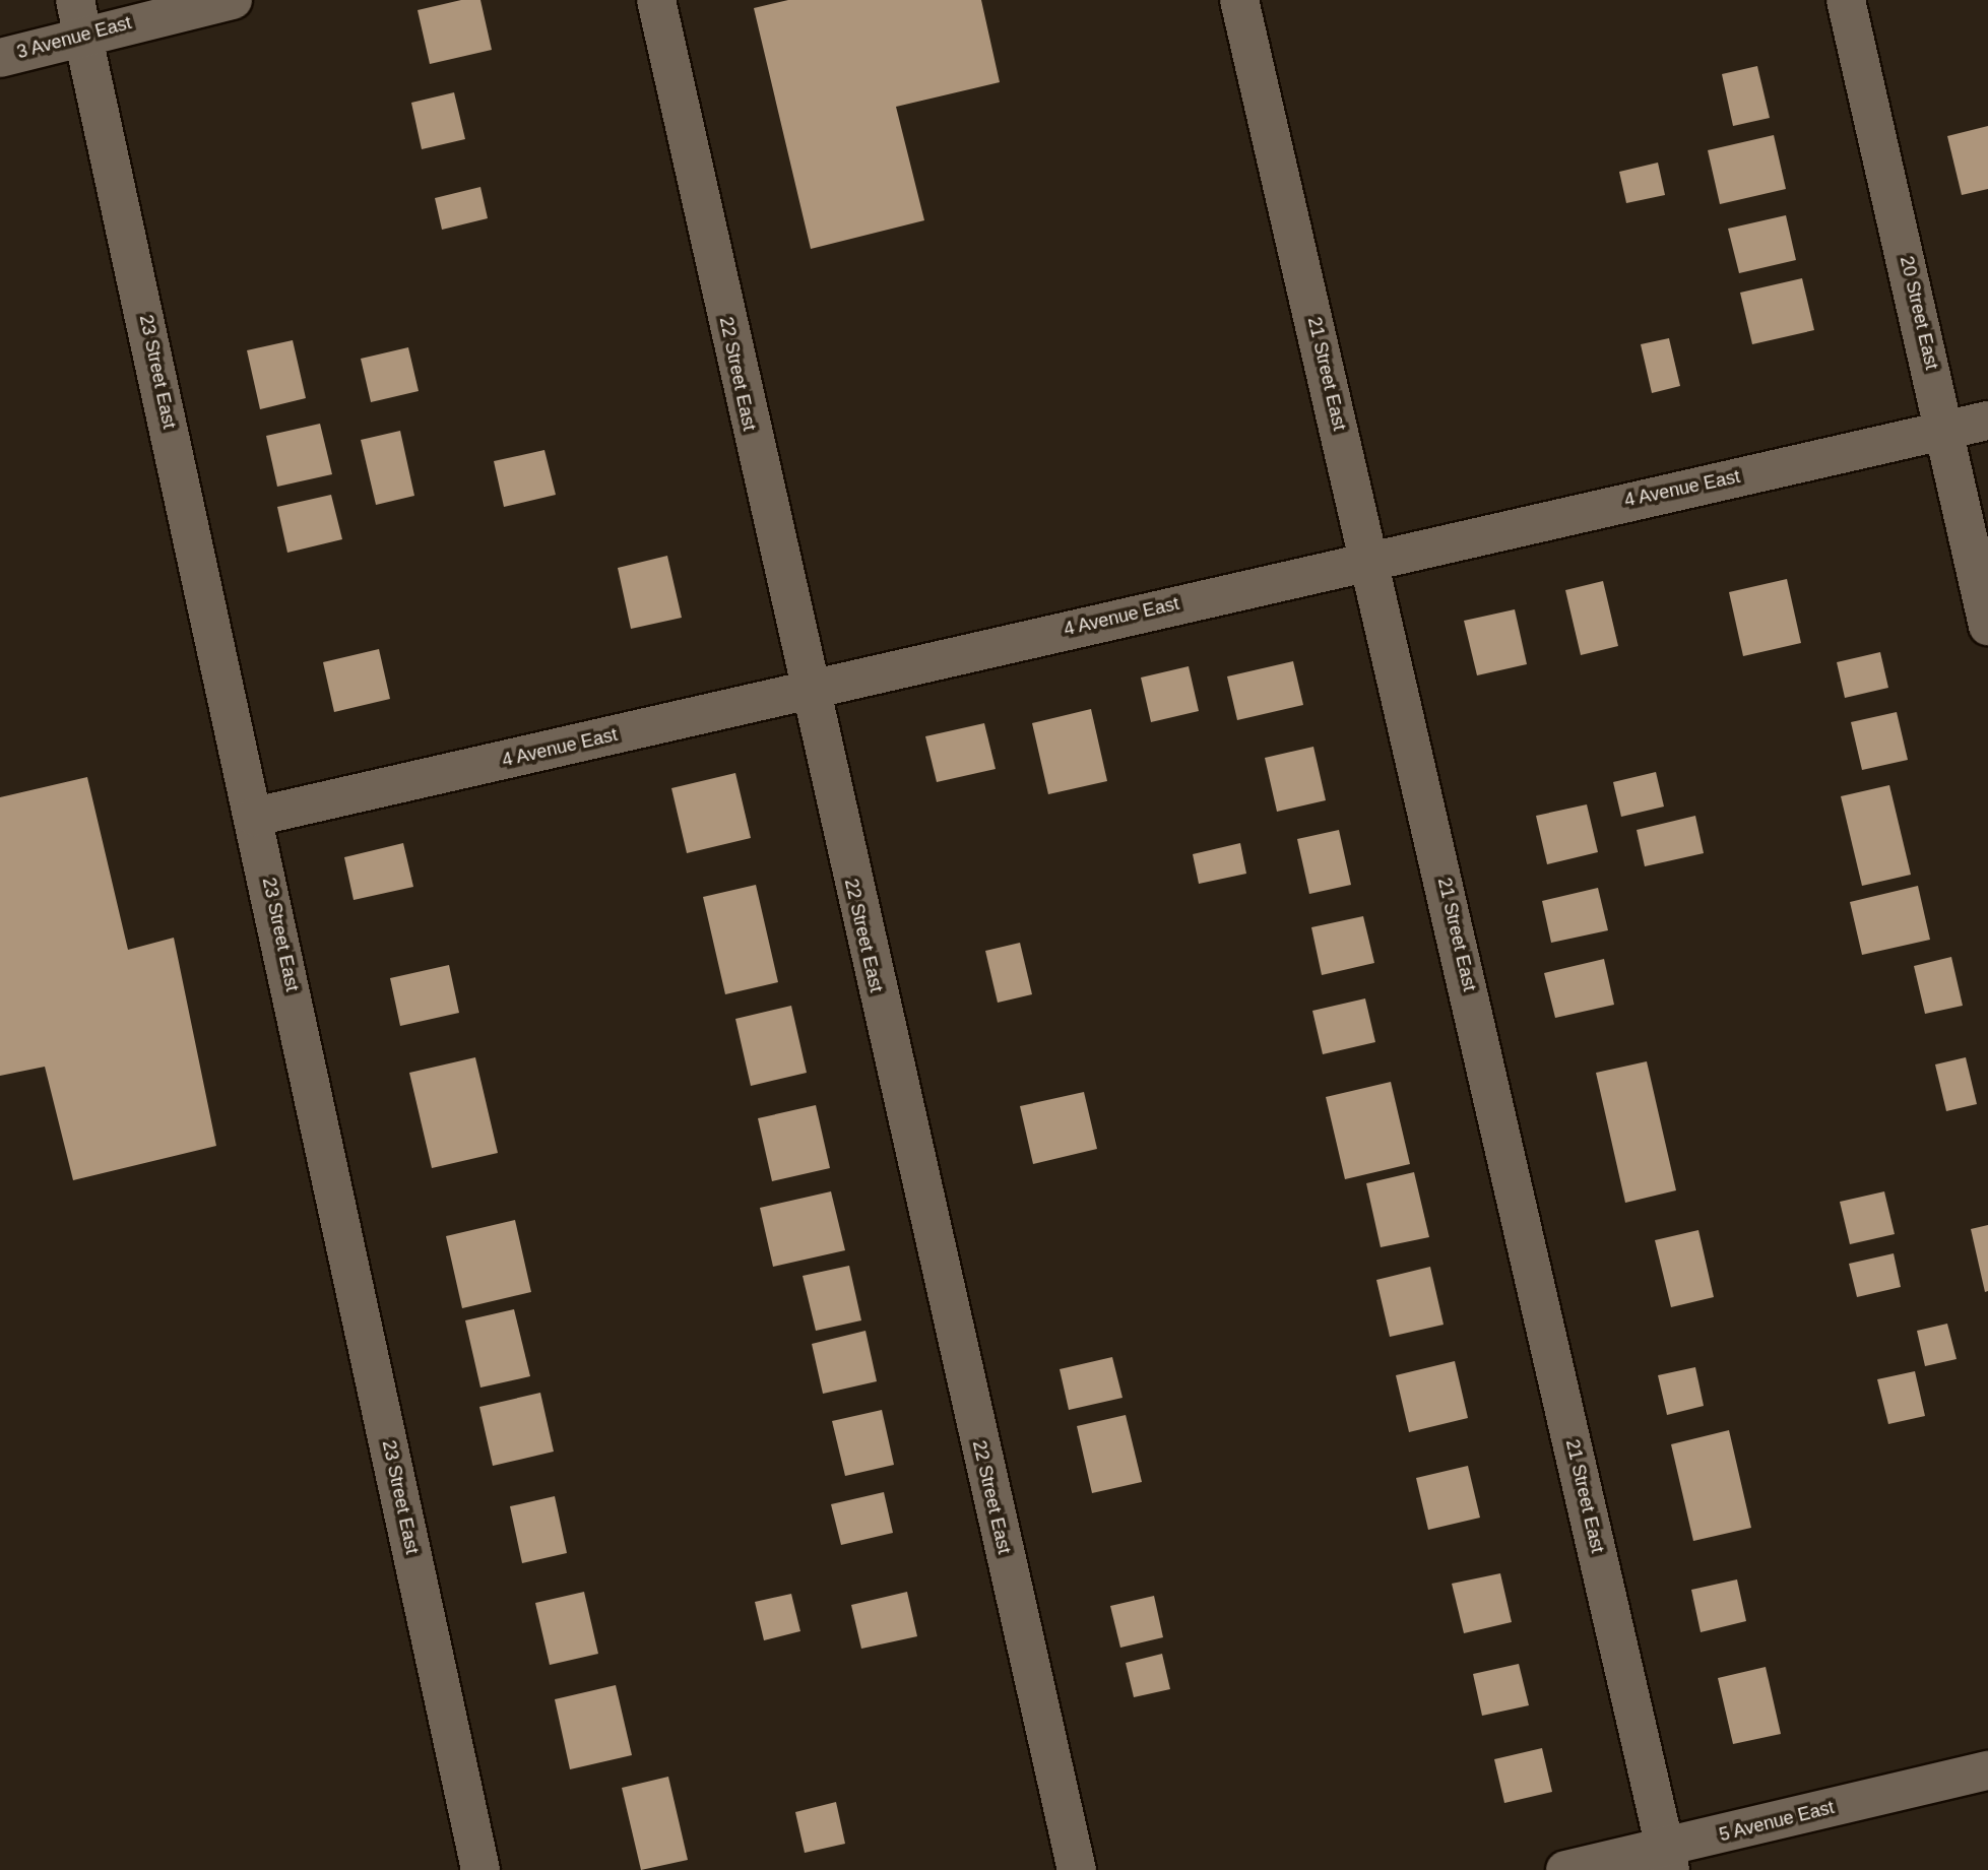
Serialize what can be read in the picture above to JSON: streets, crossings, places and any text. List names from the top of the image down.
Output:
{
  "streets": {
    "street": [
      "3 Avenue East",
      "20 Street East",
      "23 Street East",
      "22 Street East",
      "21 Street East",
      "4 Avenue East",
      "5 Avenue East"
    ]
  },
  "crossings": [
    ["3 Avenue East", "23 Street East"],
    ["20 Street East", "4 Avenue East"],
    ["23 Street East", "4 Avenue East"],
    ["22 Street East", "4 Avenue East"],
    ["21 Street East", "4 Avenue East"],
    ["21 Street East", "5 Avenue East"]
  ]
}
